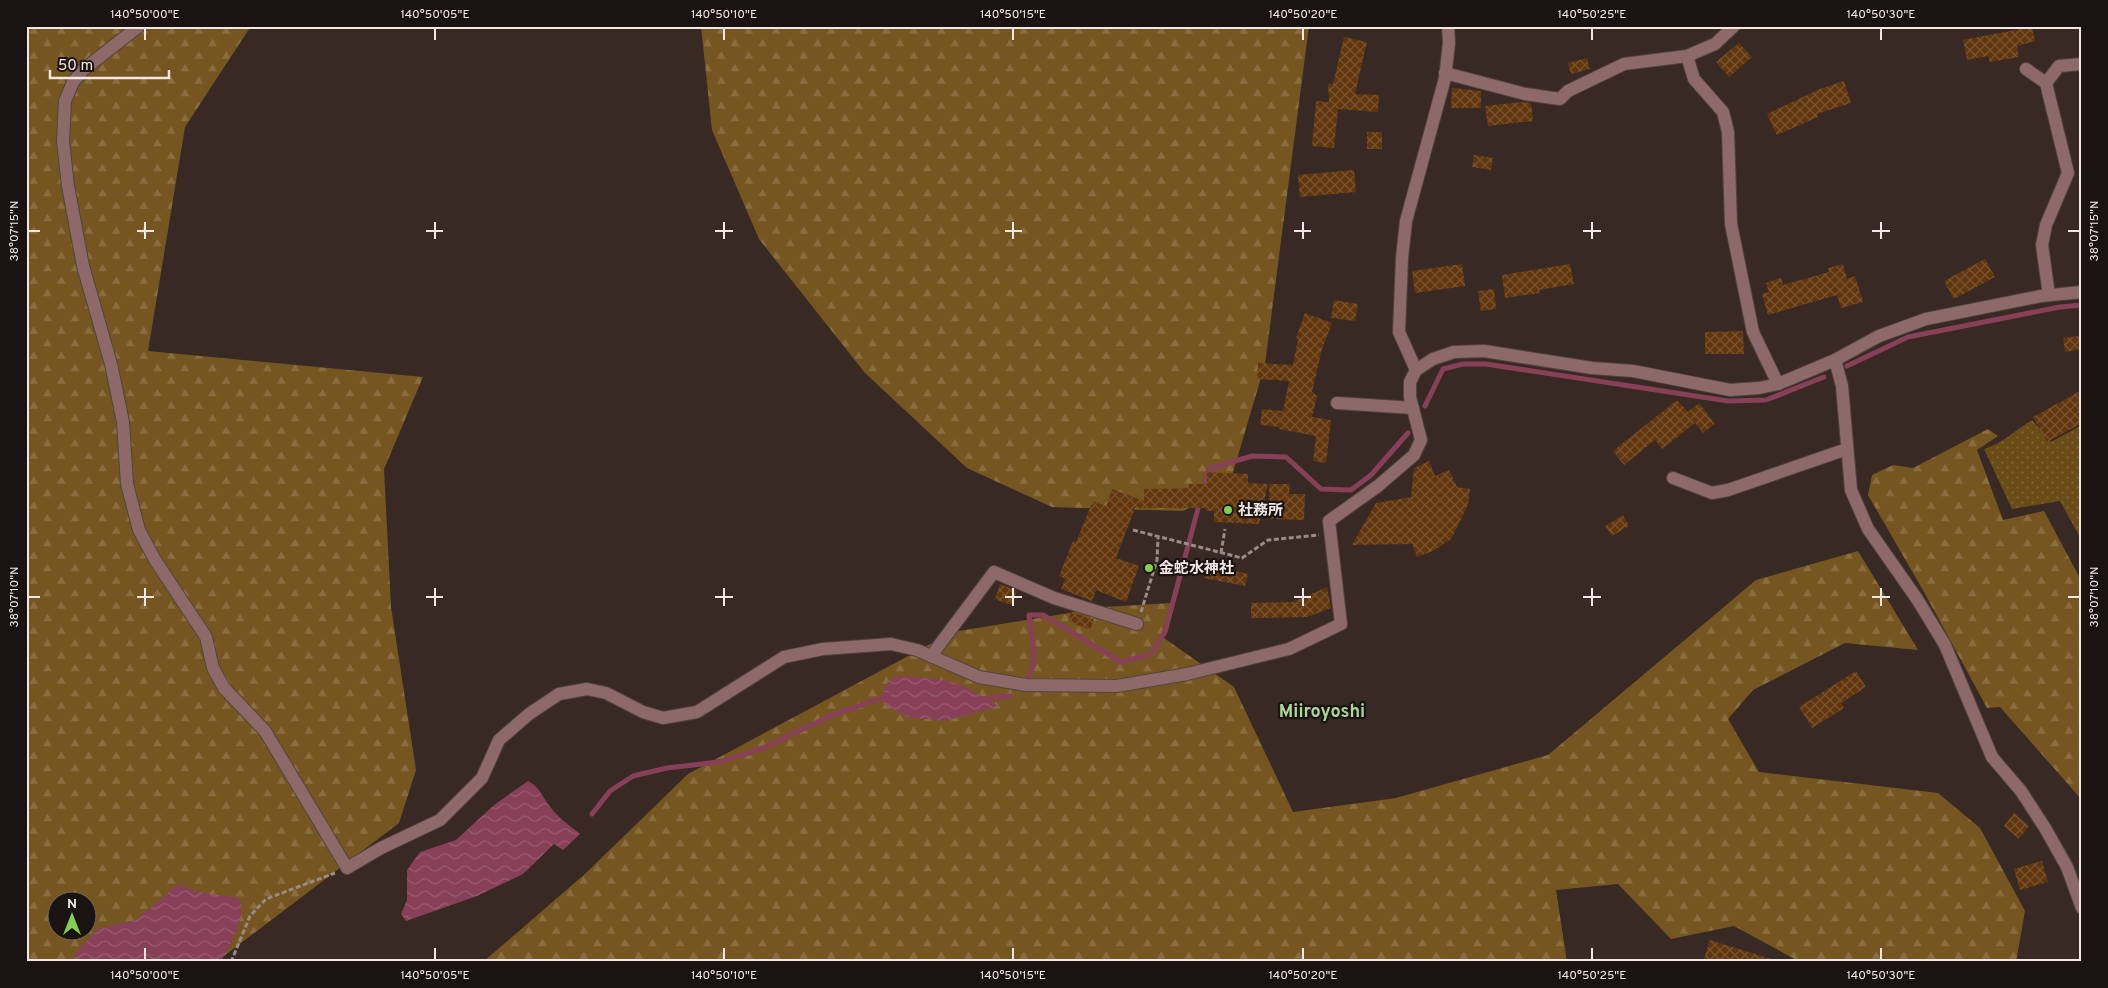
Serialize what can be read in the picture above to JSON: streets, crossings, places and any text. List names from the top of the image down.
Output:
{
  "districts": ["Miiroyoshi"],
  "places": ["社務所", "金蛇水神社"],
  "scale_bar": "50 m",
  "north": "top",
  "coordinates": [
    "140°50'00\"E",
    "140°50'05\"E",
    "140°50'10\"E",
    "140°50'15\"E",
    "140°50'20\"E",
    "140°50'25\"E",
    "140°50'30\"E",
    "38°07'15\"N",
    "38°07'10\"N"
  ]
}
